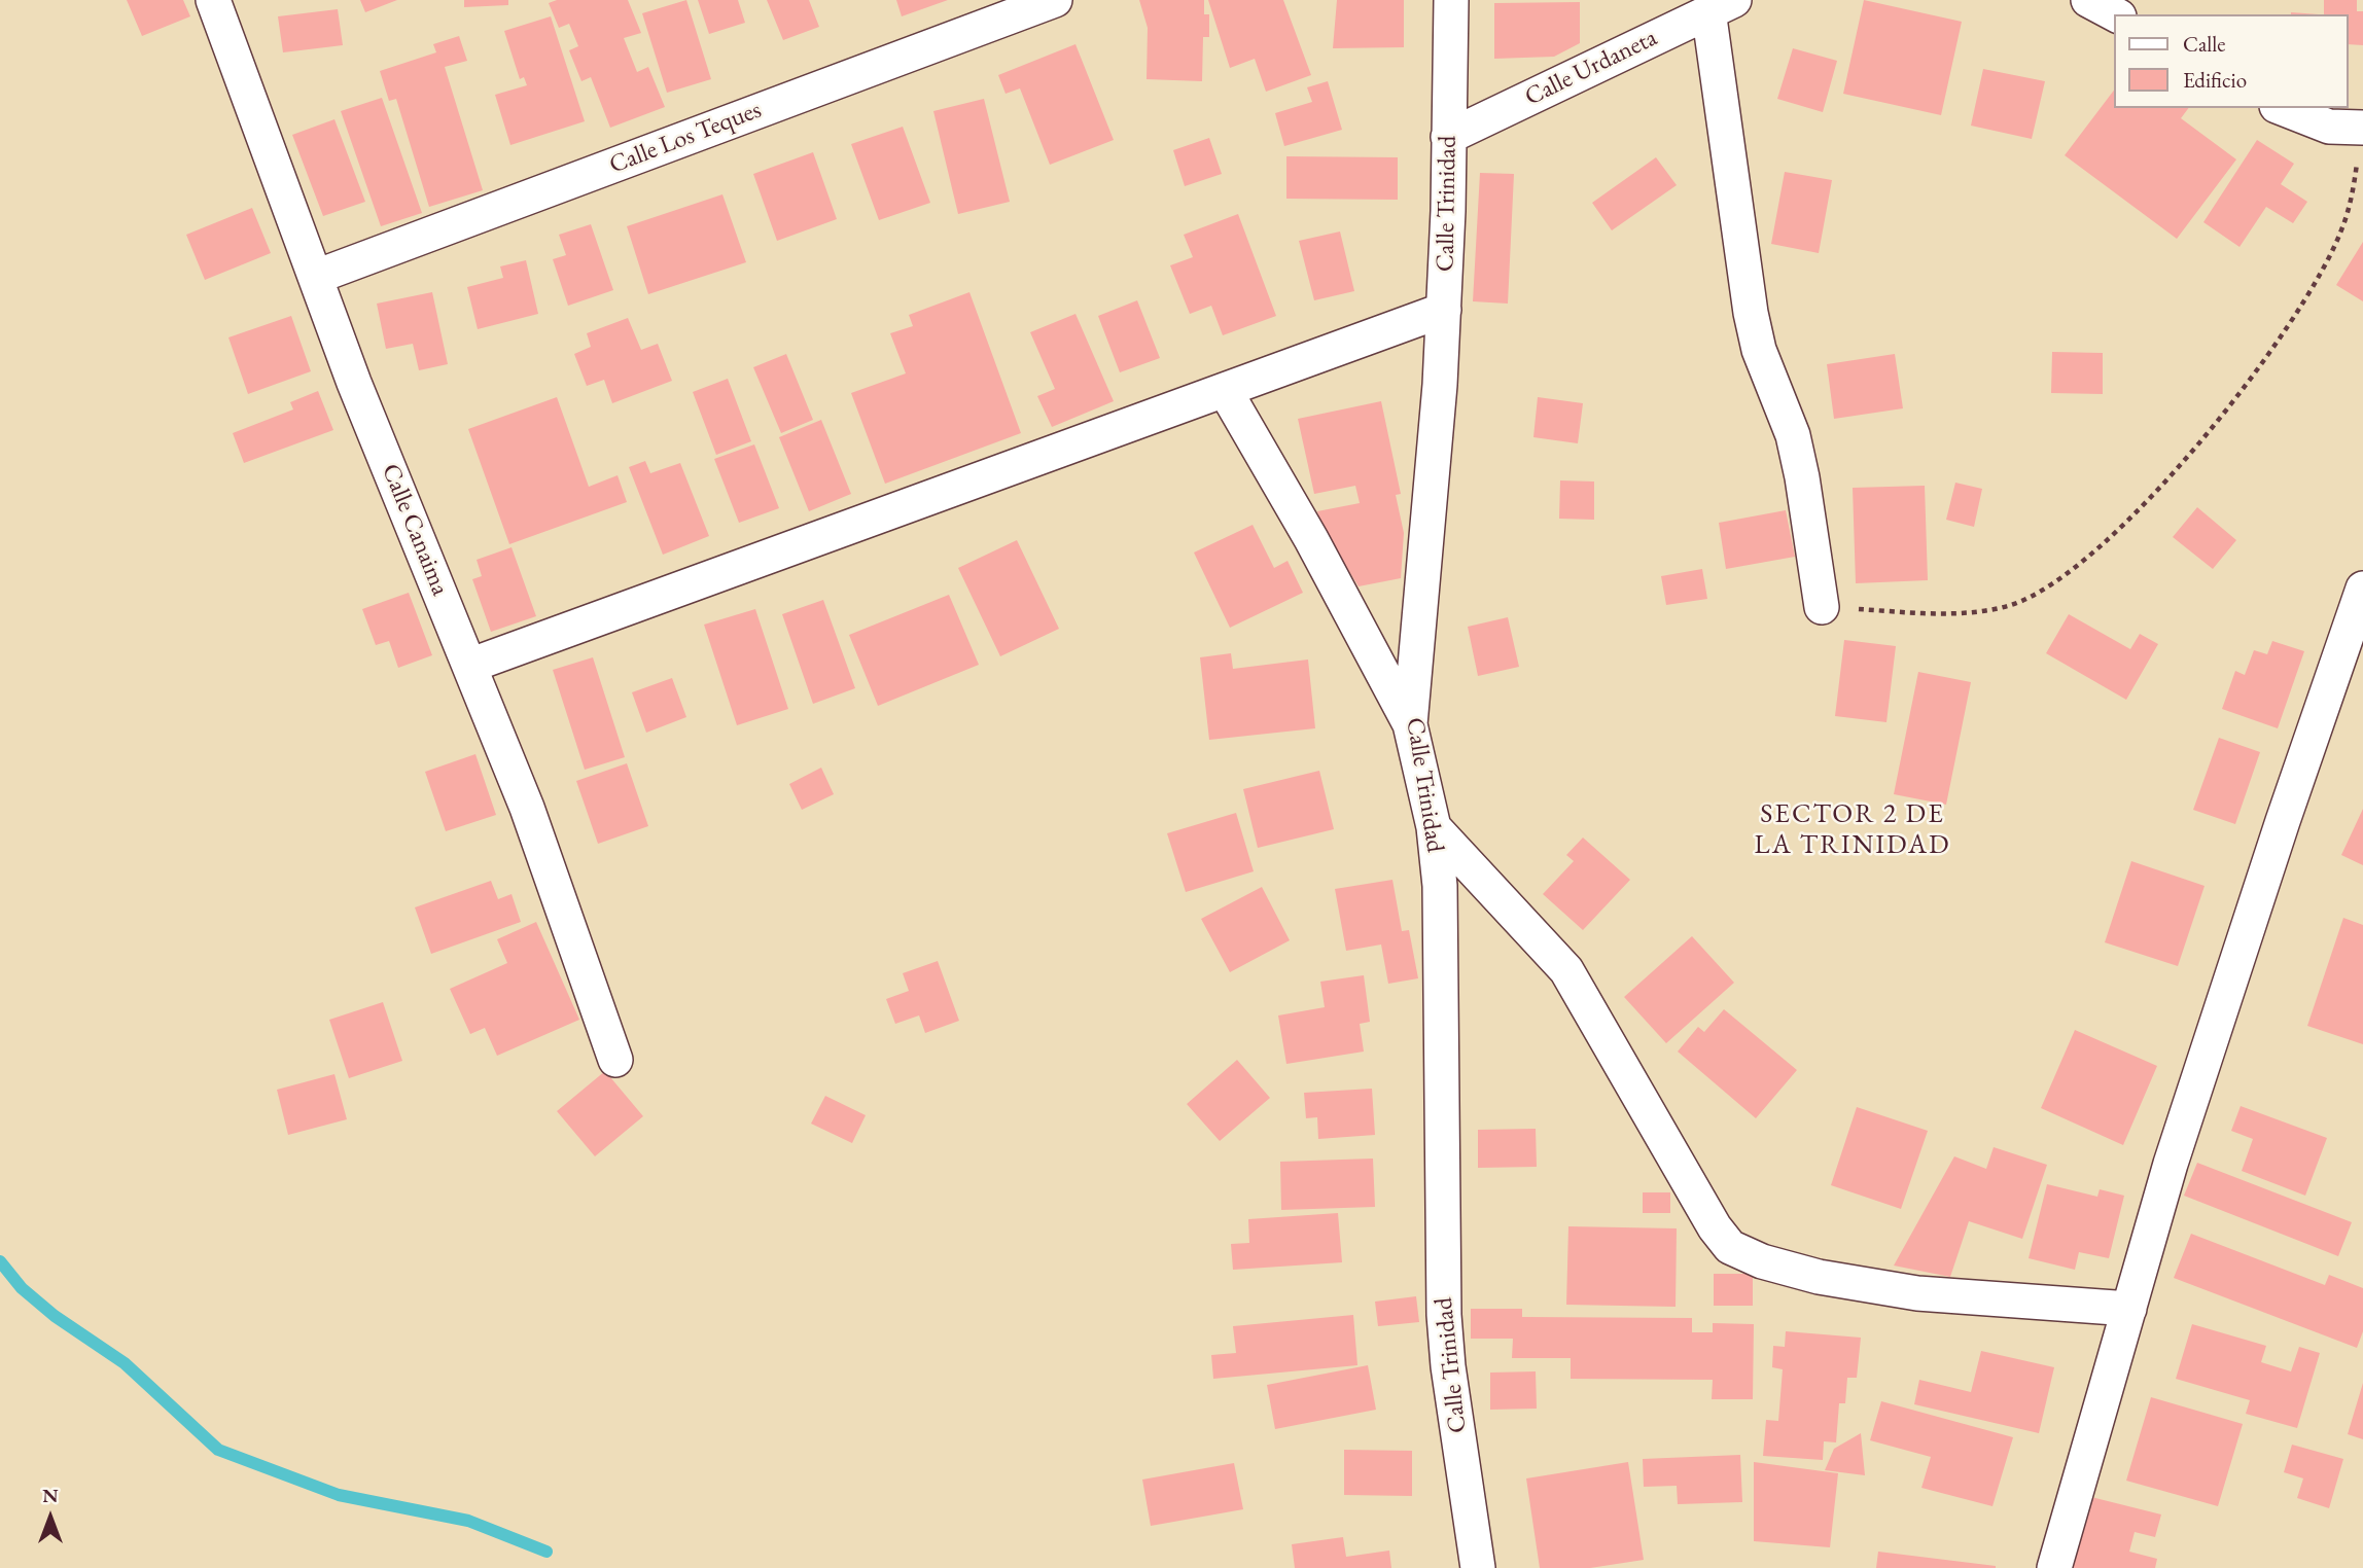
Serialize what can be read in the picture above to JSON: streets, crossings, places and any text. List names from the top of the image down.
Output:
{
  "streets": {
    "street": [
      "Calle Urdaneta",
      "Calle Los Teques",
      "Calle Trinidad",
      "Calle Canaima"
    ]
  },
  "crossings": [
    ["Calle Urdaneta", "Calle Trinidad"],
    ["Calle Los Teques", "Calle Canaima"]
  ],
  "districts": ["SECTOR 2 DE LA TRINIDAD"],
  "legend": ["Calle", "Edificio"],
  "north": "top"
}
